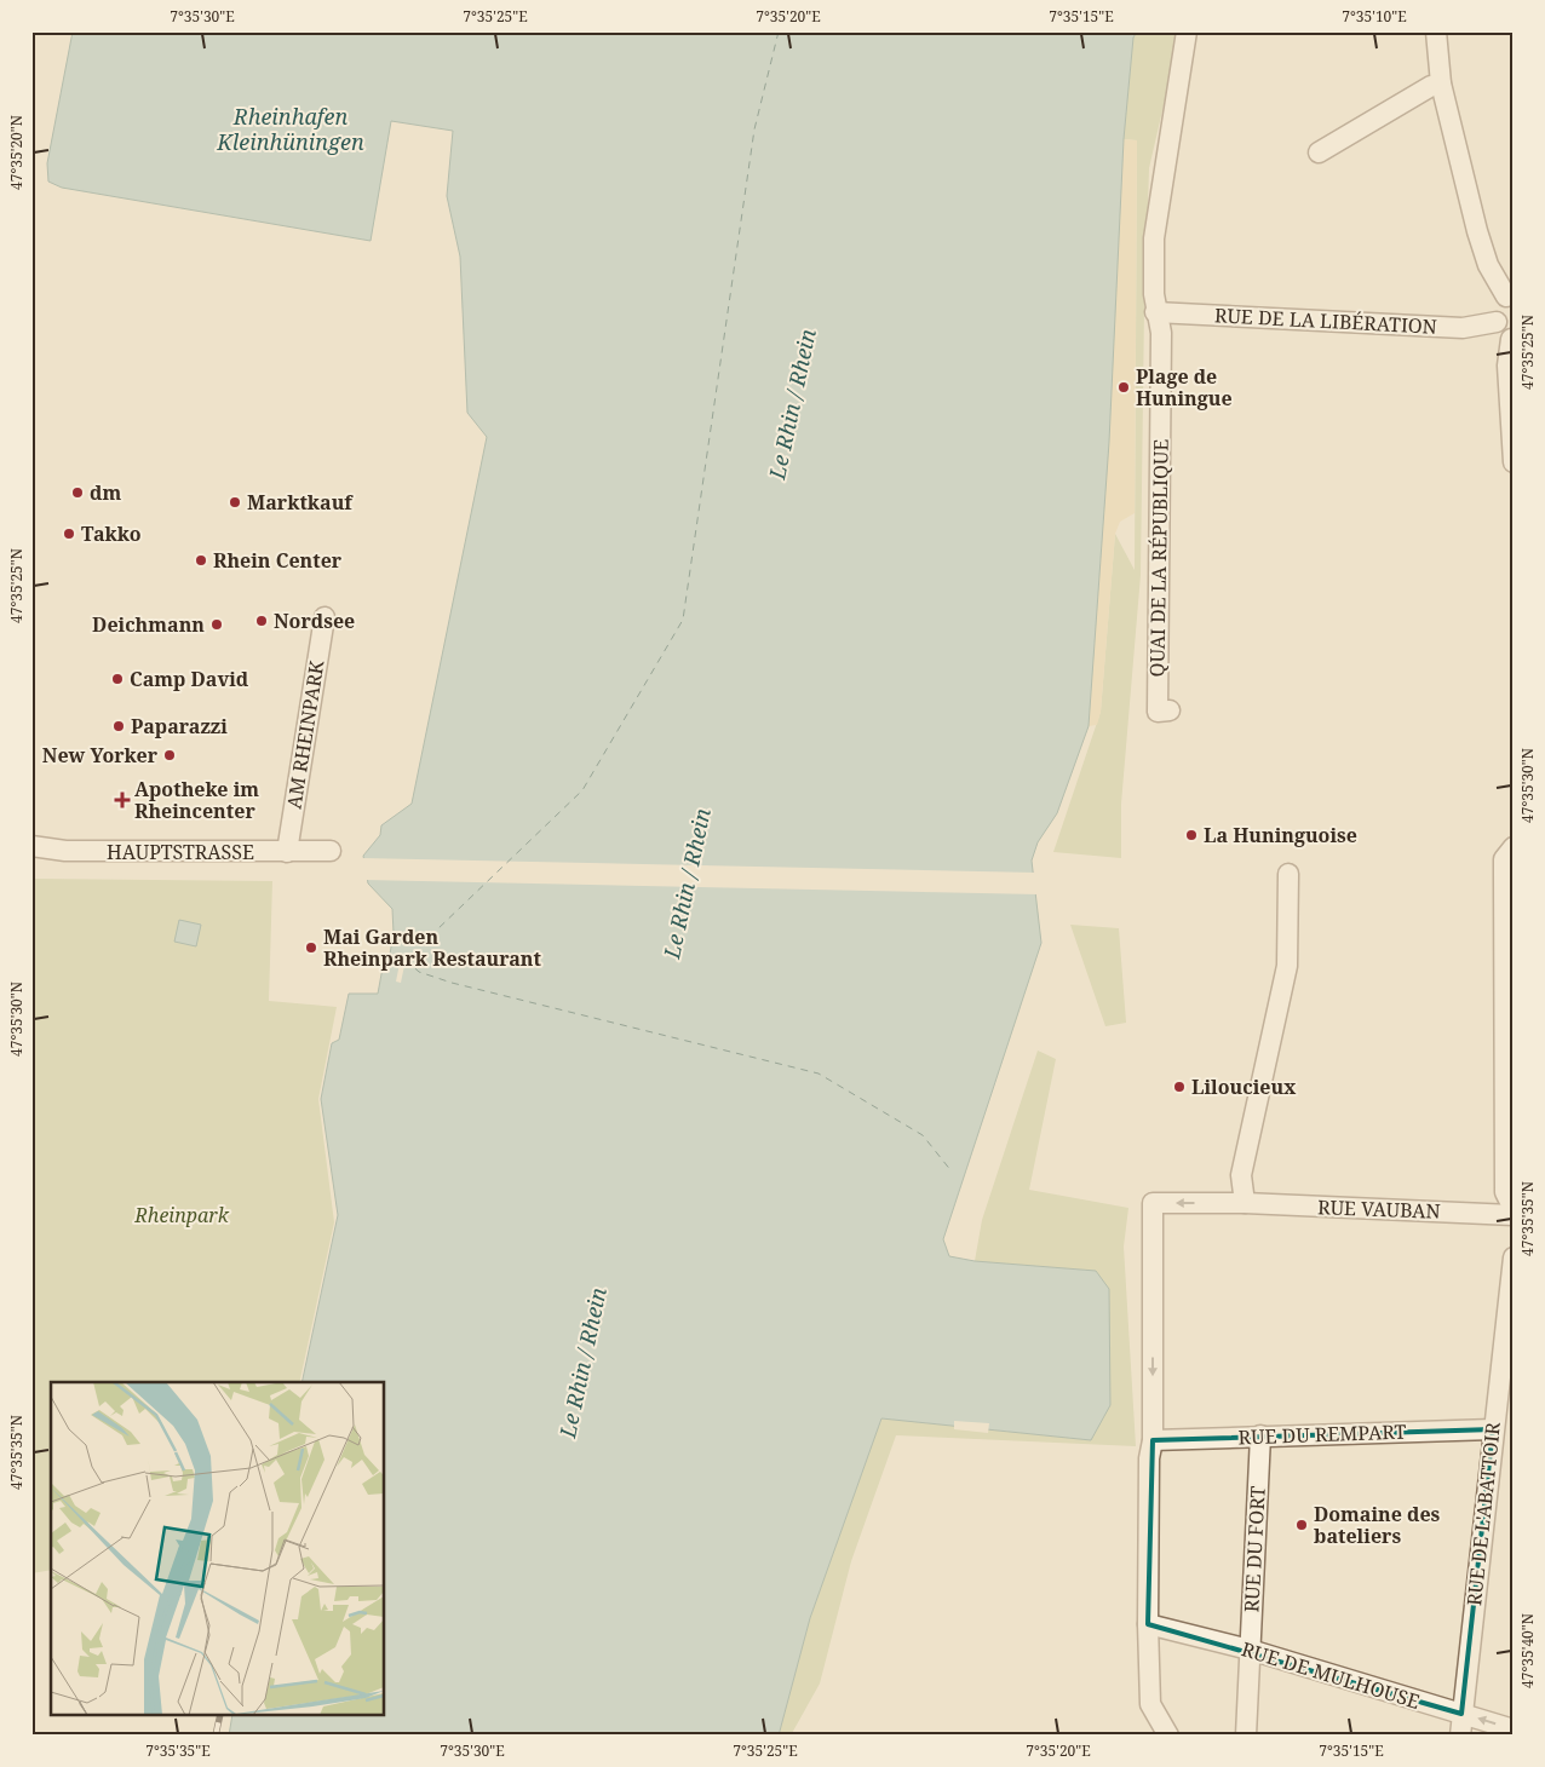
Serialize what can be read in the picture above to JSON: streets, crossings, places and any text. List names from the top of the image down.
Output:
{
  "streets": {
    "street": [
      "RUE DE LA LIBÉRATION",
      "QUAI DE LA RÉPUBLIQUE",
      "AM RHEINPARK",
      "HAUPTSTRASSE",
      "RUE VAUBAN",
      "RUE DU REMPART",
      "RUE DE L'ABATTOIR",
      "RUE DU FORT",
      "RUE DE MULHOUSE"
    ]
  },
  "crossings": [
    ["RUE DE LA LIBÉRATION", "QUAI DE LA RÉPUBLIQUE"],
    ["AM RHEINPARK", "HAUPTSTRASSE"],
    ["RUE VAUBAN", "RUE DU REMPART"],
    ["RUE DU REMPART", "RUE DE L'ABATTOIR"],
    ["RUE DU REMPART", "RUE DU FORT"],
    ["RUE DE L'ABATTOIR", "RUE DE MULHOUSE"],
    ["RUE DU FORT", "RUE DE MULHOUSE"]
  ],
  "water": ["Rheinhafen Kleinhüningen", "Le Rhin / Rhein"],
  "parks": ["Rheinpark"],
  "places": {
    "other": [
      "Plage de Huningue",
      "dm",
      "Marktkauf",
      "Takko",
      "Rhein Center",
      "Nordsee",
      "Deichmann",
      "Camp David",
      "Paparazzi",
      "New Yorker",
      "La Huninguoise",
      "Mai Garden Rheinpark Restaurant",
      "Liloucieux",
      "Domaine des bateliers"
    ],
    "health": ["Apotheke im Rheincenter"]
  },
  "coordinates": [
    "7°35'30\"E",
    "7°35'25\"E",
    "7°35'20\"E",
    "7°35'15\"E",
    "7°35'10\"E",
    "47°35'20\"N",
    "47°35'25\"N",
    "47°35'30\"N",
    "47°35'35\"N",
    "47°35'40\"N",
    "7°35'35\"E"
  ]
}
